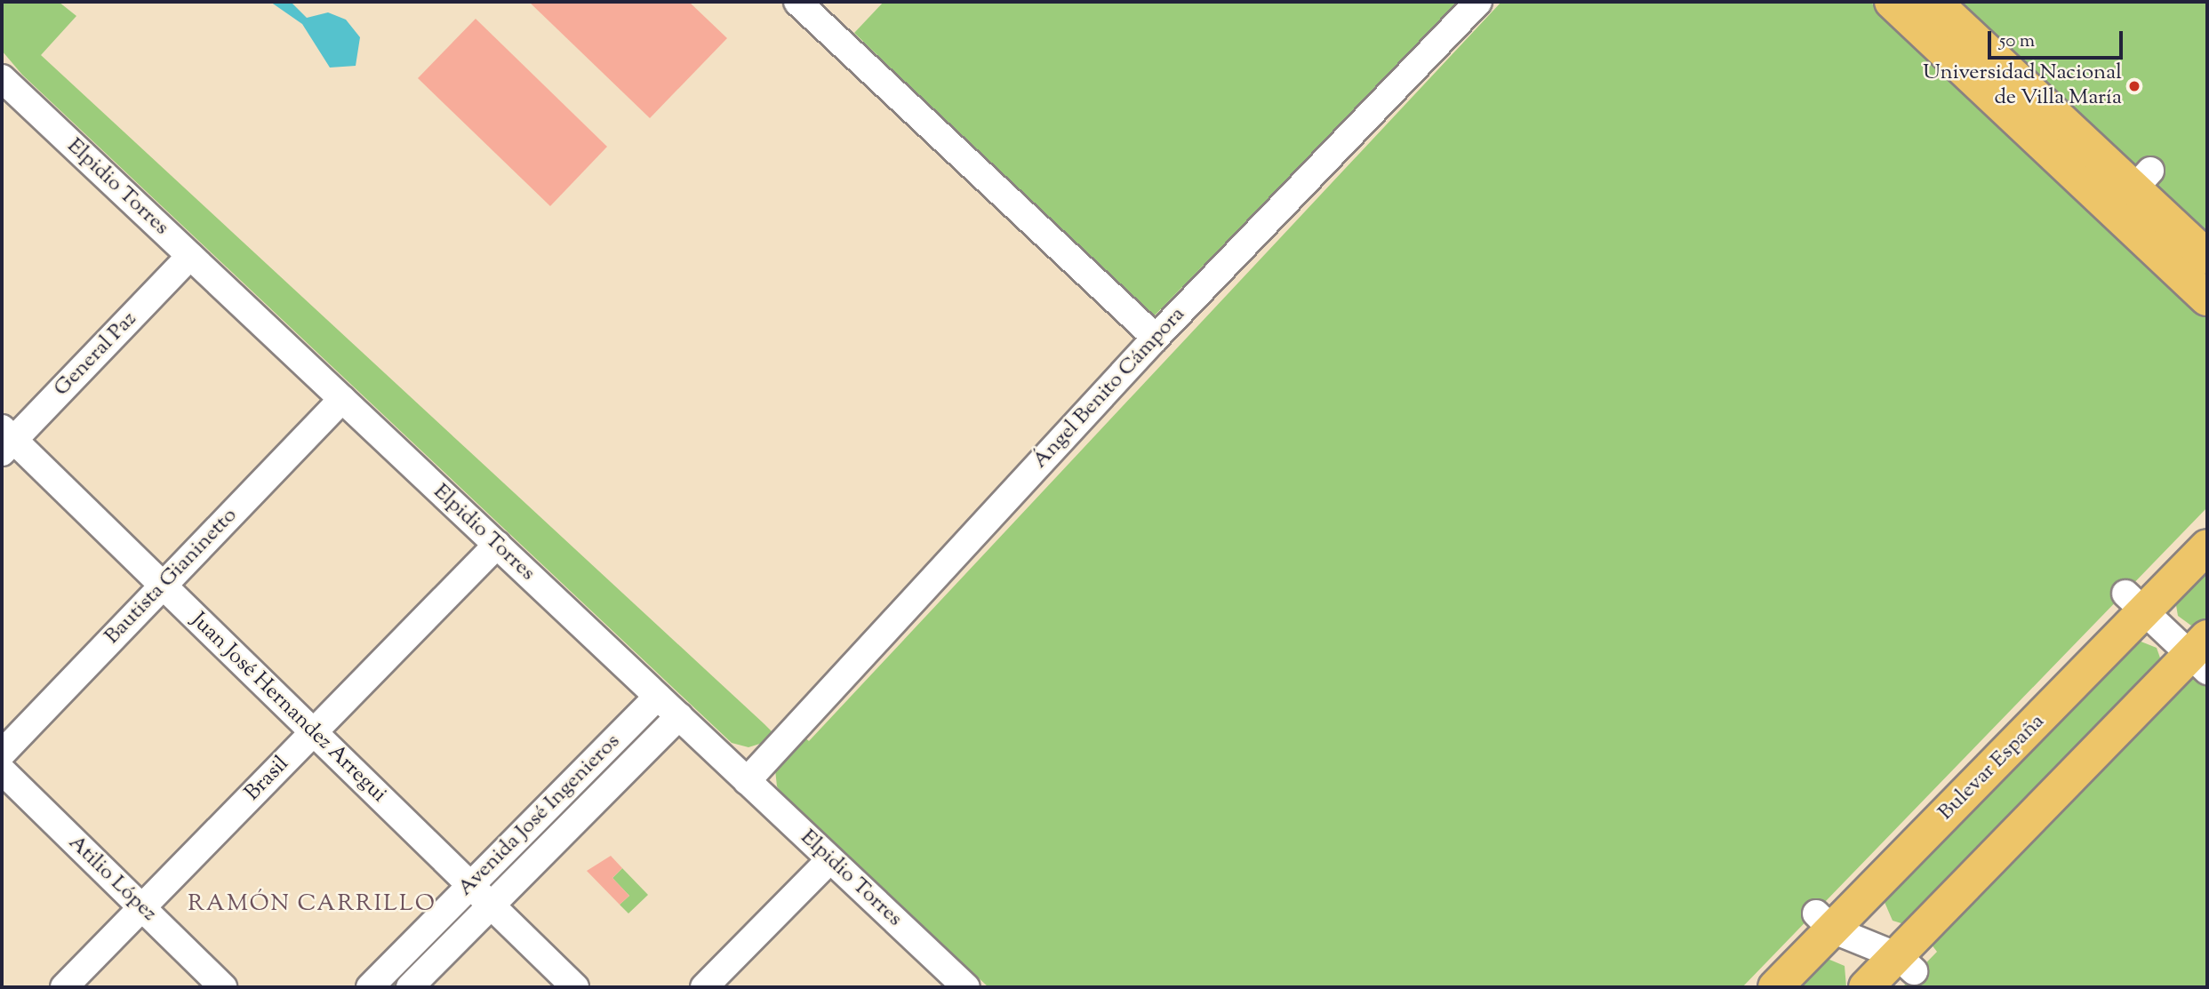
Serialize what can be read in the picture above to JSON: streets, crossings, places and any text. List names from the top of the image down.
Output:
{
  "streets": {
    "main road": ["Bulevar España"],
    "street": [
      "Elpidio Torres",
      "General Paz",
      "Ángel Benito Cámpora",
      "Bautista Gianinetto",
      "Juan José Hernandez Arregui",
      "Brasil",
      "Avenida José Ingenieros",
      "Atilio López"
    ]
  },
  "crossings": [
    ["Elpidio Torres", "General Paz"],
    ["Elpidio Torres", "Ángel Benito Cámpora"],
    ["Elpidio Torres", "Bautista Gianinetto"],
    ["Elpidio Torres", "Brasil"],
    ["Elpidio Torres", "Avenida José Ingenieros"],
    ["General Paz", "Juan José Hernandez Arregui"],
    ["Bautista Gianinetto", "Juan José Hernandez Arregui"],
    ["Juan José Hernandez Arregui", "Brasil"],
    ["Juan José Hernandez Arregui", "Avenida José Ingenieros"],
    ["Brasil", "Atilio López"]
  ],
  "districts": ["RAMÓN CARRILLO"],
  "places": ["Universidad Nacional de Villa María"],
  "scale_bar": "50 m"
}
